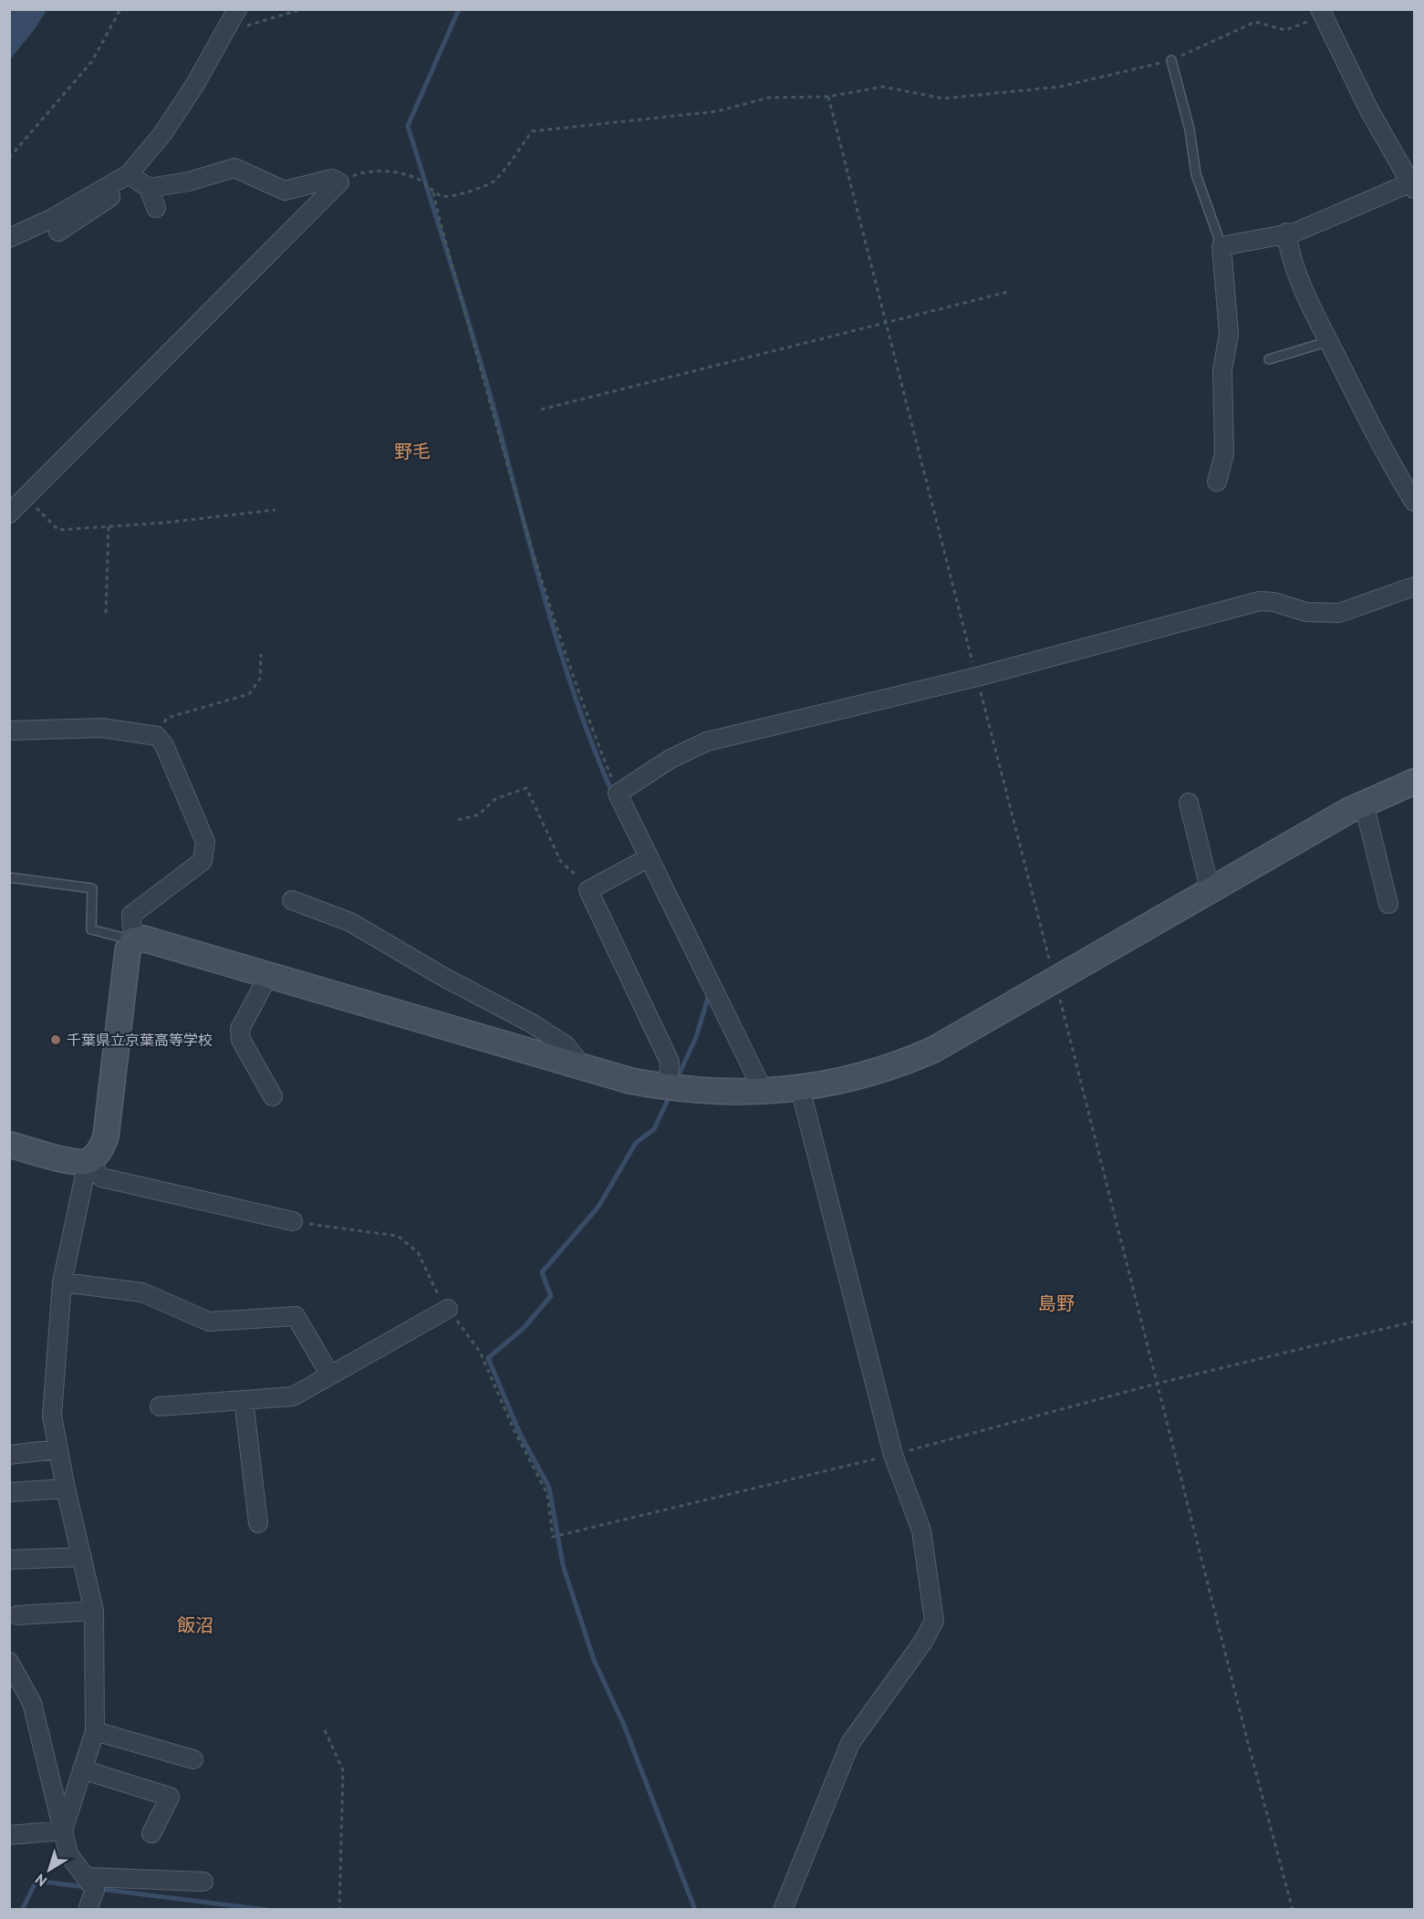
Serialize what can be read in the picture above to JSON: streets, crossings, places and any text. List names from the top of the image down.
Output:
{
  "districts": ["野毛", "島野", "飯沼"],
  "places": ["千葉県立京葉高等学校"],
  "north": "bottom left"
}
